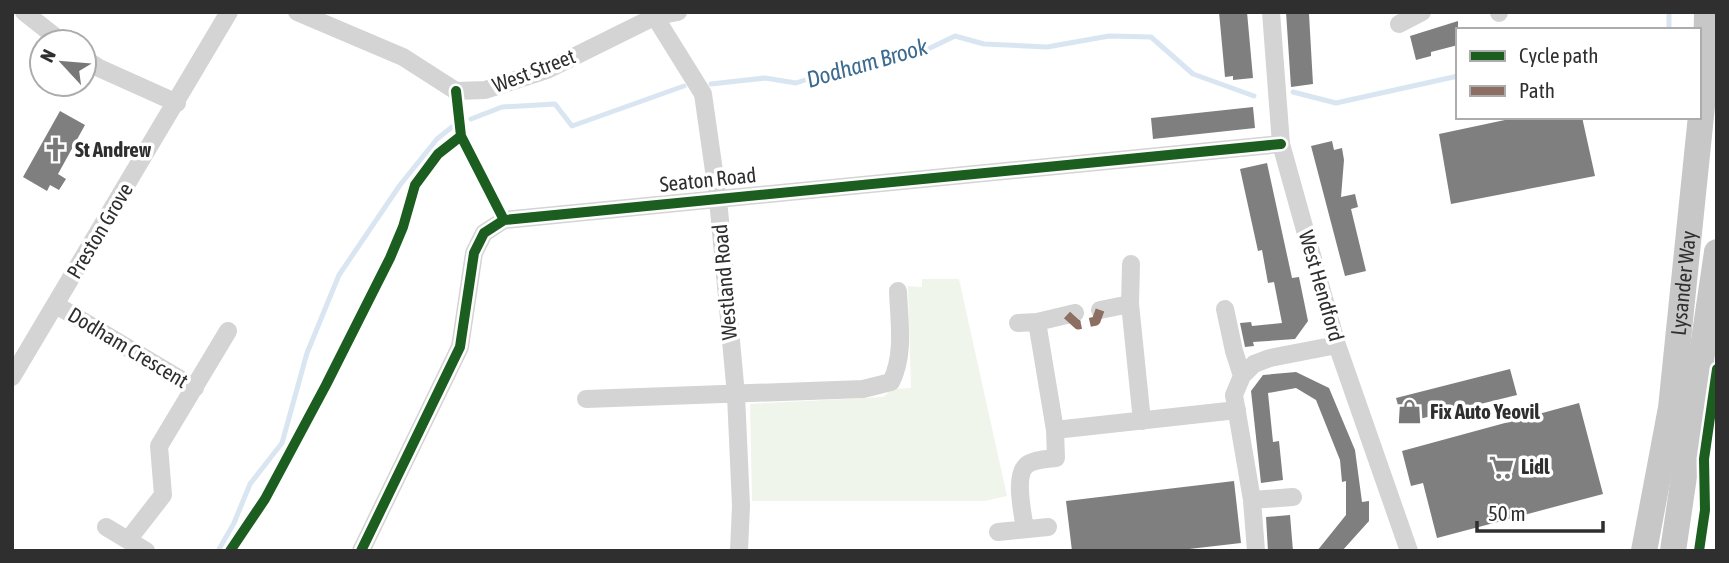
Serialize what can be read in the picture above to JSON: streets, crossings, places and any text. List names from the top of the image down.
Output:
{
  "streets": {
    "main road": ["Lysander Way"],
    "street": [
      "West Street",
      "Seaton Road",
      "Preston Grove",
      "Westland Road",
      "West Hendford",
      "Dodham Crescent"
    ]
  },
  "crossings": [
    ["West Street", "Westland Road"],
    ["Seaton Road", "Westland Road"],
    ["Seaton Road", "West Hendford"],
    ["Preston Grove", "Dodham Crescent"]
  ],
  "water": ["Dodham Brook"],
  "places": {
    "church": ["St Andrew"],
    "shop": ["Fix Auto Yeovil"],
    "supermarket": ["Lidl"]
  },
  "legend": ["Cycle path", "Path"],
  "scale_bar": "50 m",
  "north": "top left"
}
